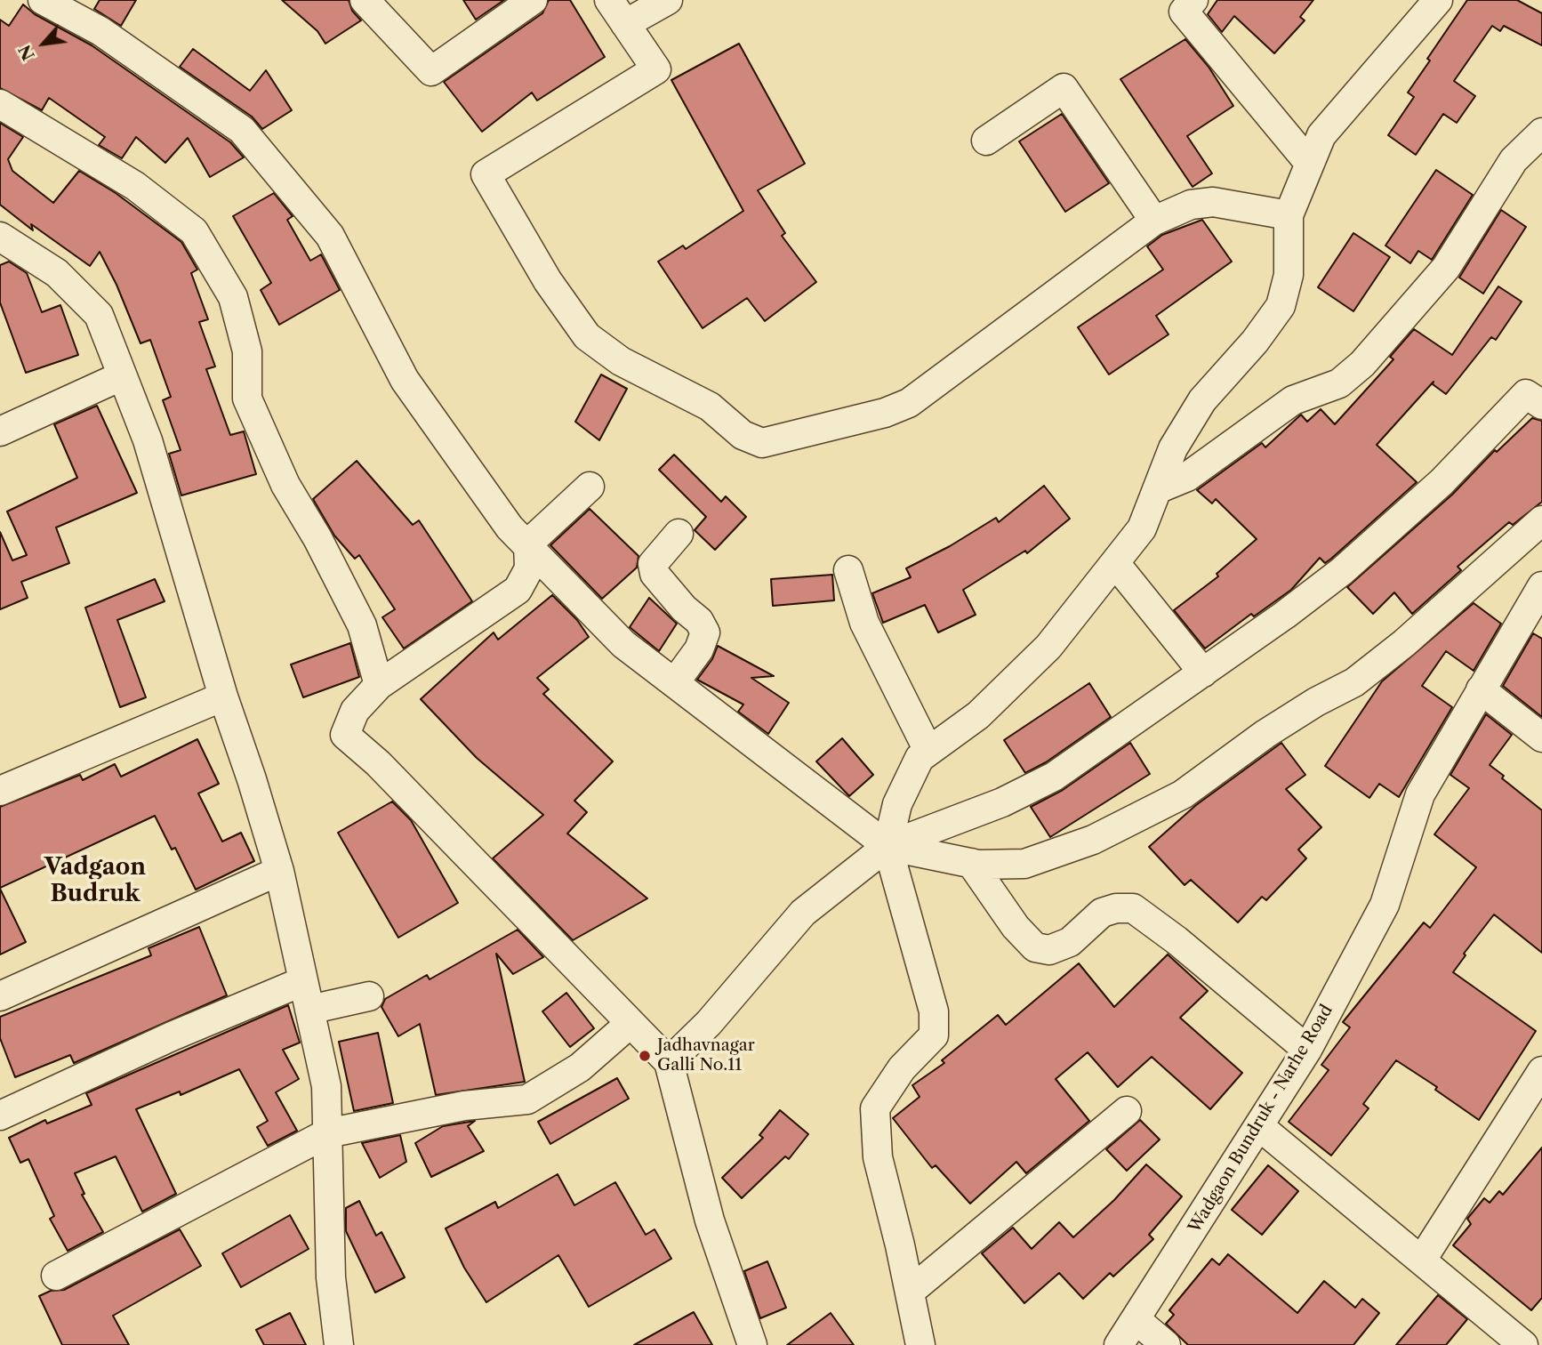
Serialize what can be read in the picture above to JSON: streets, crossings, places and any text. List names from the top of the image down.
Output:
{
  "streets": {
    "street": ["Wadgaon Bundruk - Narhe Road"]
  },
  "districts": ["Vadgaon Budruk"],
  "places": ["Jadhavnagar Galli No.11"],
  "north": "bottom left"
}
